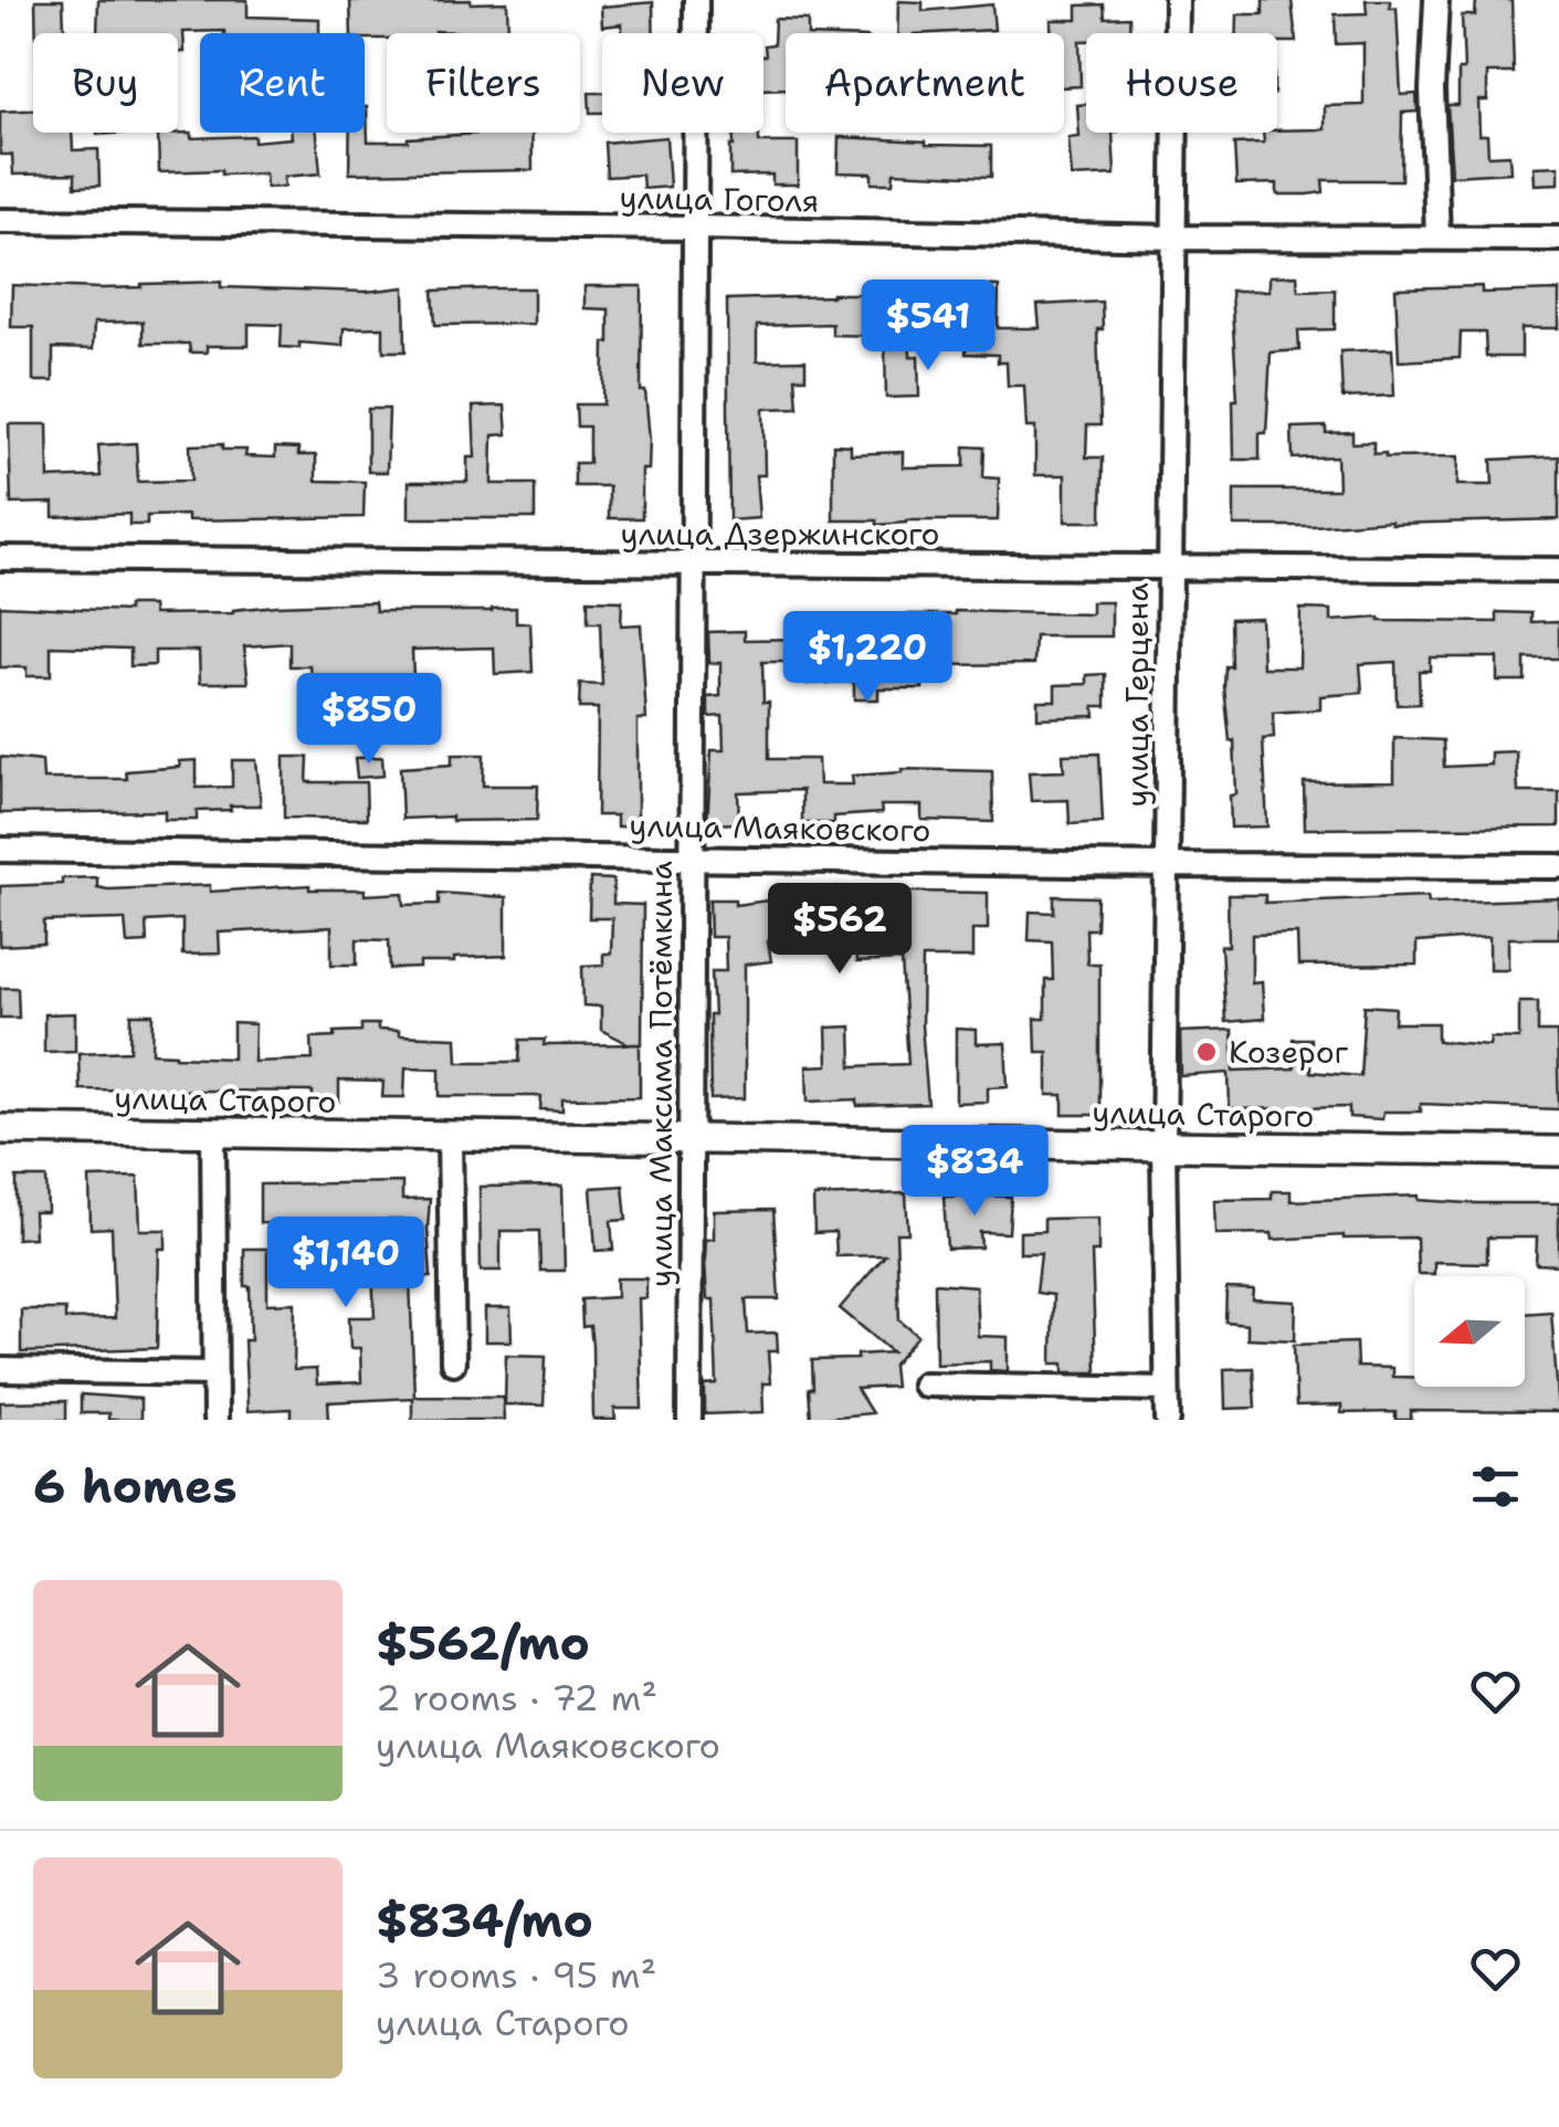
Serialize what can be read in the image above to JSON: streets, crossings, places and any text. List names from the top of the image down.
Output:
{
  "streets": {
    "street": [
      "улица Гоголя",
      "улица Дзержинского",
      "улица Герцена",
      "улица Маяковского",
      "улица Максима Потёмкина",
      "улица Старого"
    ]
  },
  "crossings": [
    ["улица Гоголя", "улица Герцена"],
    ["улица Гоголя", "улица Максима Потёмкина"],
    ["улица Дзержинского", "улица Герцена"],
    ["улица Дзержинского", "улица Максима Потёмкина"],
    ["улица Герцена", "улица Маяковского"],
    ["улица Герцена", "улица Старого"],
    ["улица Маяковского", "улица Максима Потёмкина"],
    ["улица Максима Потёмкина", "улица Старого"]
  ],
  "places": ["Козерог"],
  "north": "left",
  "page": {
    "chip": [
      "Buy",
      "Rent",
      "Filters",
      "New",
      "Apartment",
      "House"
    ],
    "price": [
      "$541",
      "$1,220",
      "$850",
      "$562",
      "$834",
      "$1,140"
    ],
    "heading": "6 homes",
    "list": [
      {
        "name": "$562/mo",
        "note": "2 rooms · 72 m² · улица Маяковского"
      },
      {
        "name": "$834/mo",
        "note": "3 rooms · 95 m² · улица Старого"
      }
    ]
  }
}
